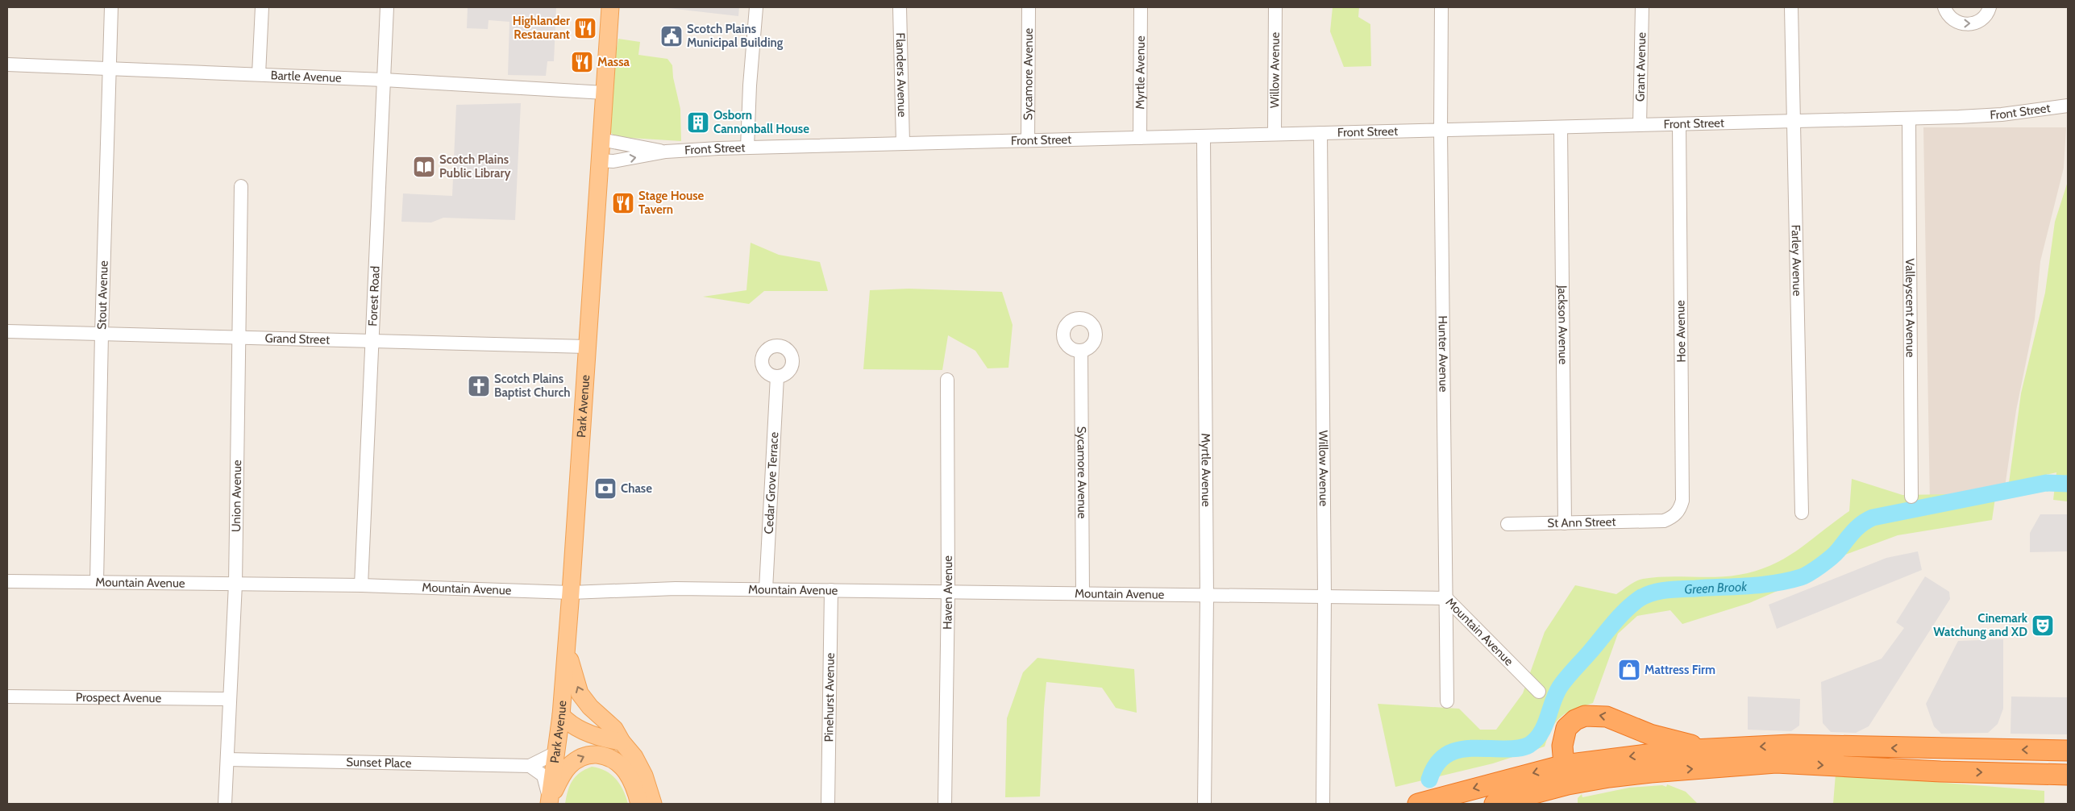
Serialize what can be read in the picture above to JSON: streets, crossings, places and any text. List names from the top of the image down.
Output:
{
  "streets": {
    "main road": ["Park Avenue"],
    "street": [
      "Grant Avenue",
      "Willow Avenue",
      "Myrtle Avenue",
      "Sycamore Avenue",
      "Flanders Avenue",
      "Bartle Avenue",
      "Front Street",
      "Farley Avenue",
      "Stout Avenue",
      "Forest Road",
      "Valleyscent Avenue",
      "Jackson Avenue",
      "Hoe Avenue",
      "Grand Street",
      "Hunter Avenue",
      "Cedar Grove Terrace",
      "Union Avenue",
      "St Ann Street",
      "Mountain Avenue",
      "Haven Avenue",
      "Prospect Avenue",
      "Pinehurst Avenue",
      "Sunset Place"
    ]
  },
  "crossings": [
    ["Grant Avenue", "Front Street"],
    ["Willow Avenue", "Front Street"],
    ["Willow Avenue", "Mountain Avenue"],
    ["Myrtle Avenue", "Front Street"],
    ["Myrtle Avenue", "Mountain Avenue"],
    ["Sycamore Avenue", "Front Street"],
    ["Sycamore Avenue", "Mountain Avenue"],
    ["Flanders Avenue", "Front Street"],
    ["Bartle Avenue", "Stout Avenue"],
    ["Bartle Avenue", "Forest Road"],
    ["Bartle Avenue", "Park Avenue"],
    ["Front Street", "Farley Avenue"],
    ["Front Street", "Valleyscent Avenue"],
    ["Front Street", "Jackson Avenue"],
    ["Front Street", "Hoe Avenue"],
    ["Front Street", "Hunter Avenue"],
    ["Front Street", "Park Avenue"],
    ["Stout Avenue", "Grand Street"],
    ["Stout Avenue", "Mountain Avenue"],
    ["Forest Road", "Grand Street"],
    ["Forest Road", "Mountain Avenue"],
    ["Jackson Avenue", "St Ann Street"],
    ["Hoe Avenue", "St Ann Street"],
    ["Grand Street", "Park Avenue"],
    ["Grand Street", "Union Avenue"],
    ["Hunter Avenue", "Mountain Avenue"],
    ["Park Avenue", "Mountain Avenue"],
    ["Park Avenue", "Sunset Place"],
    ["Cedar Grove Terrace", "Mountain Avenue"],
    ["Union Avenue", "Mountain Avenue"],
    ["Union Avenue", "Prospect Avenue"],
    ["Union Avenue", "Sunset Place"],
    ["Mountain Avenue", "Haven Avenue"],
    ["Mountain Avenue", "Pinehurst Avenue"]
  ],
  "water": ["Green Brook"],
  "places": {
    "restaurant": ["Highlander Restaurant", "Massa", "Stage House Tavern"],
    "public building": ["Scotch Plains Municipal Building"],
    "building": ["Osborn Cannonball House"],
    "library": ["Scotch Plains Public Library"],
    "church": ["Scotch Plains Baptist Church"],
    "bank": ["Chase"],
    "theatre": ["Cinemark Watchung and XD"],
    "shop": ["Mattress Firm"]
  }
}
